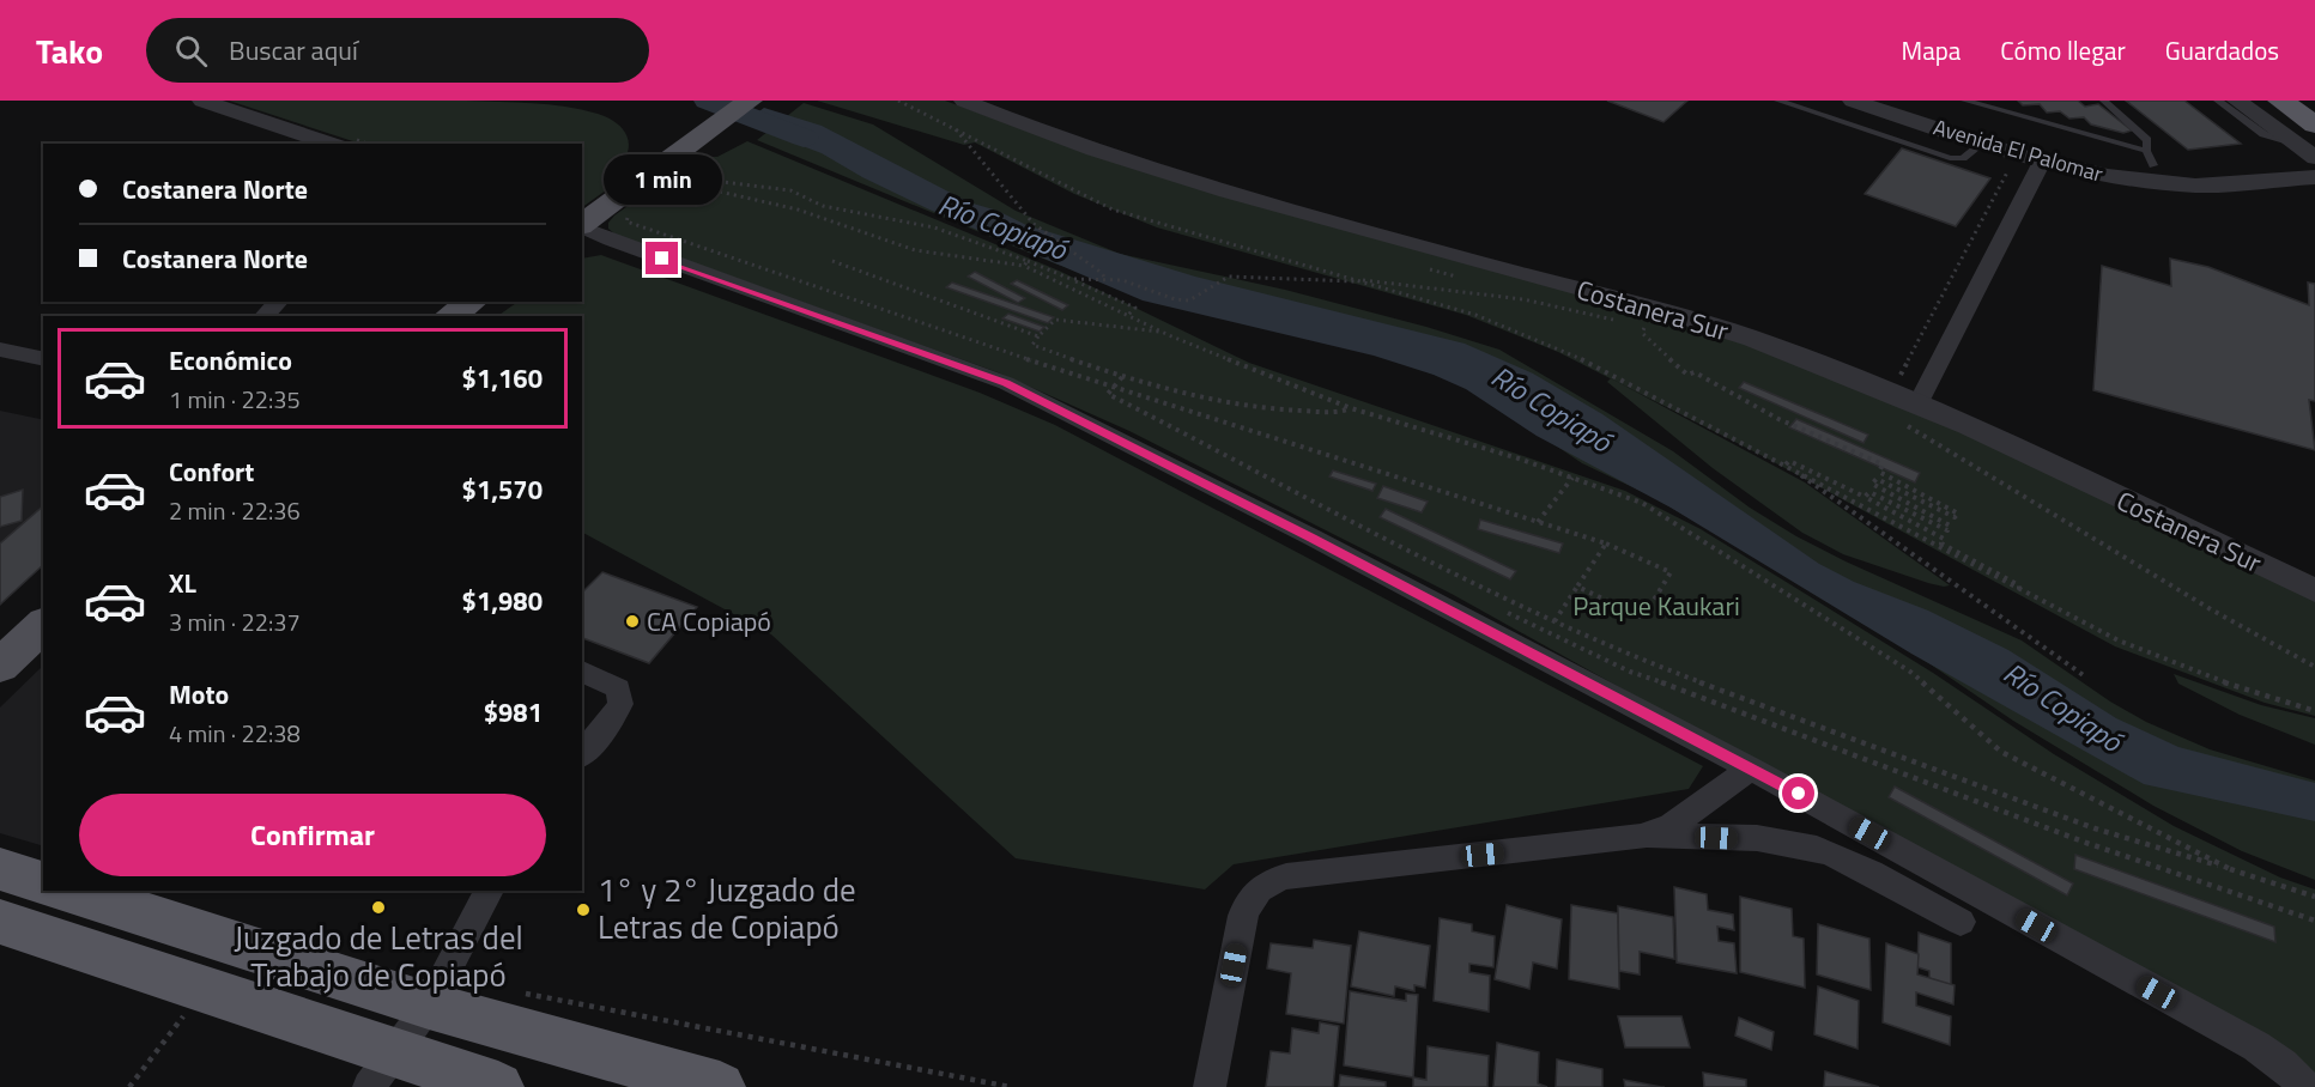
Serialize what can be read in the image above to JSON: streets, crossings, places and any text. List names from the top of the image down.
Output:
{
  "streets": {
    "street": ["Avenida El Palomar", "Costanera Sur"]
  },
  "water": ["Río Copiapó"],
  "parks": ["Parque Kaukari"],
  "places": ["CA Copiapó", "Juzgado de Letras del Trabajo de Copiapó", "1° y 2° Juzgado de Letras de Copiapó"],
  "page": {
    "header": "Tako",
    "search": "Buscar aquí",
    "nav": ["Mapa", "Cómo llegar", "Guardados"],
    "banner": ["Costanera Norte", "Costanera Norte"],
    "bubble": "1 min",
    "list": [
      {
        "name": "Económico",
        "note": "1 min · 22:35",
        "value": "$1,160"
      },
      {
        "name": "Confort",
        "note": "2 min · 22:36",
        "value": "$1,570"
      },
      {
        "name": "XL",
        "note": "3 min · 22:37",
        "value": "$1,980"
      },
      {
        "name": "Moto",
        "note": "4 min · 22:38",
        "value": "$981"
      }
    ],
    "buttons": "Confirmar"
  }
}
